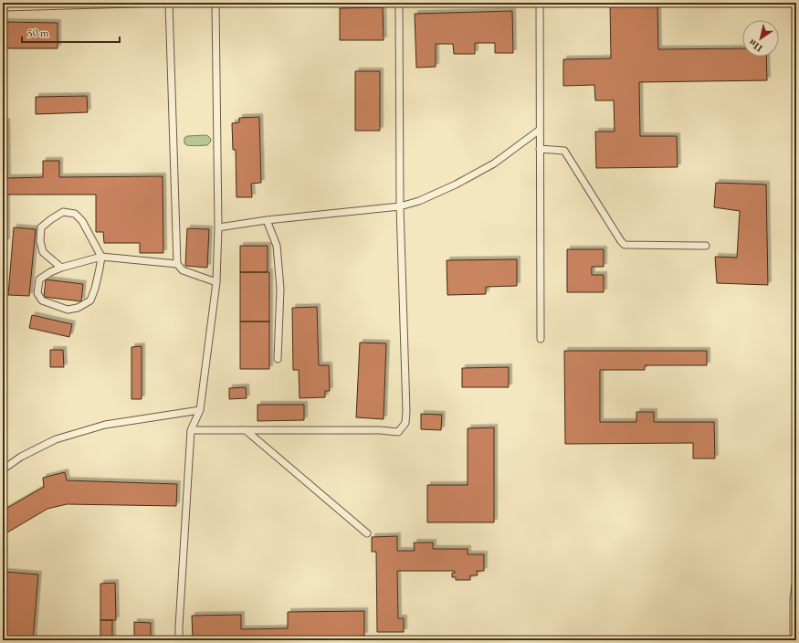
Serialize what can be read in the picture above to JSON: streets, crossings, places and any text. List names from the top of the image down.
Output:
{
  "scale_bar": "50 m",
  "north": "bottom left"
}
